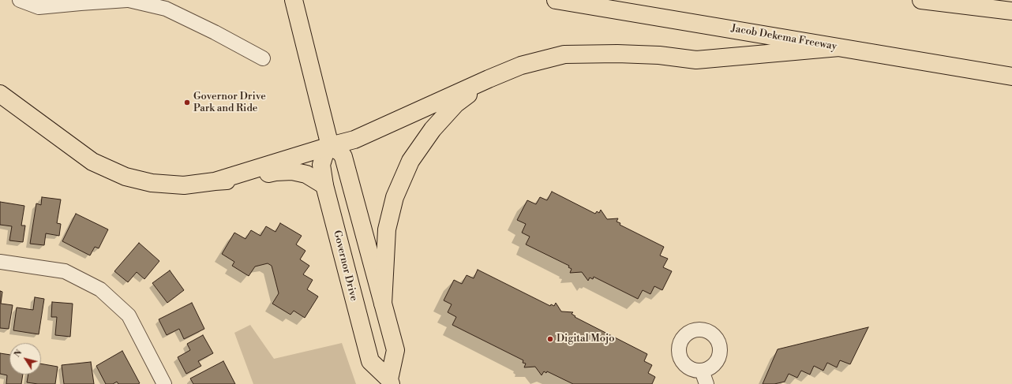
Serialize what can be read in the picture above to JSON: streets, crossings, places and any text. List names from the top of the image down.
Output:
{
  "streets": {
    "main road": ["Jacob Dekema Freeway", "Governor Drive"]
  },
  "places": ["Governor Drive Park and Ride", "Digital Mojo"],
  "north": "top left"
}
